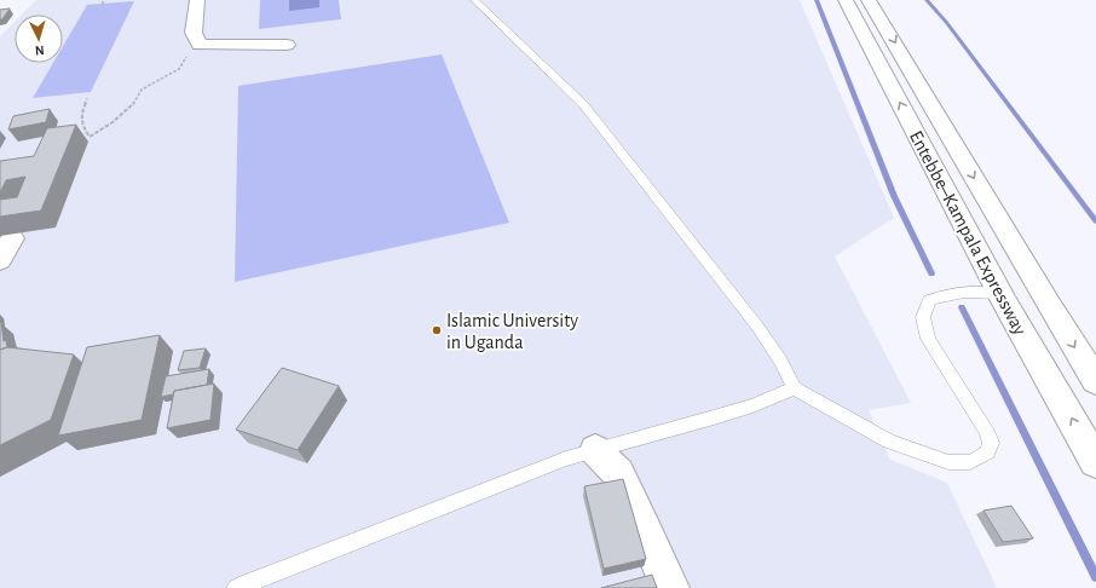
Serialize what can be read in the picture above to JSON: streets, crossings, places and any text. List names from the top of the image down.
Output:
{
  "streets": {
    "main road": ["Entebbe–Kampala Expressway"]
  },
  "places": ["Islamic University in Uganda"],
  "north": "bottom"
}
